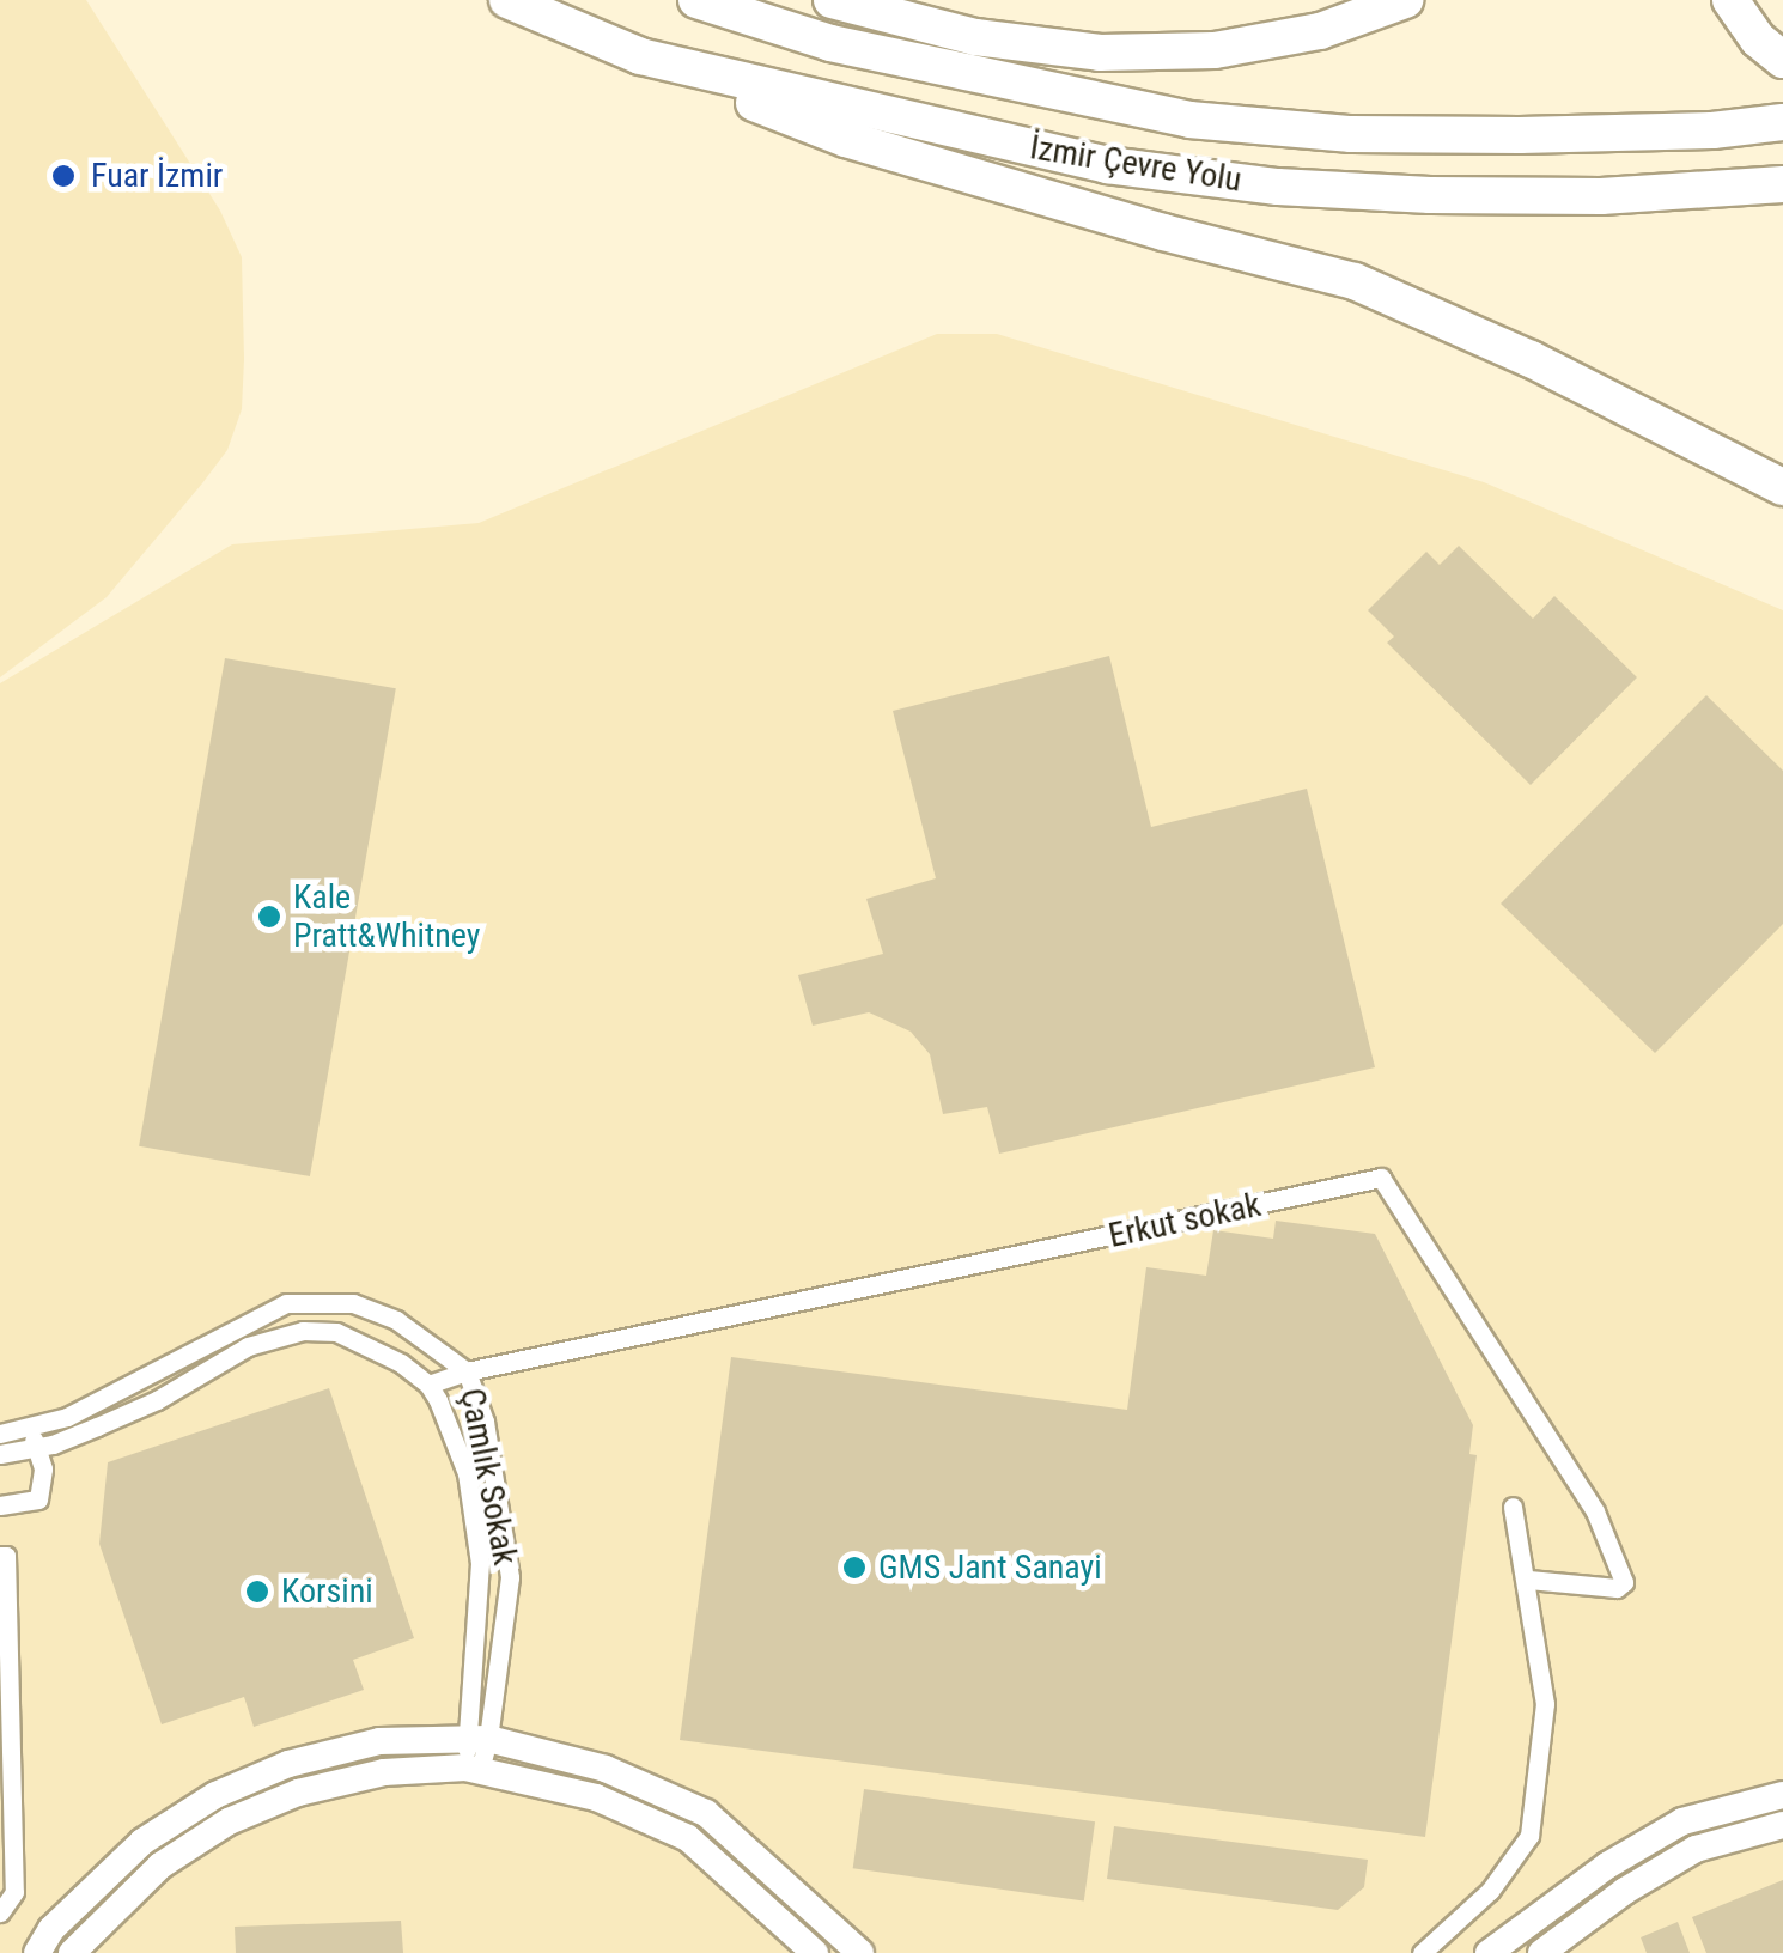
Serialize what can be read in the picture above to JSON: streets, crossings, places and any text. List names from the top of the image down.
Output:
{
  "streets": {
    "highway": ["İzmir Çevre Yolu"],
    "street": ["Erkut sokak", "Çamlık Sokak"]
  },
  "crossings": [
    ["Erkut sokak", "Çamlık Sokak"]
  ],
  "places": [
    "Fuar İzmir",
    "Kale Pratt&Whitney",
    "GMS Jant Sanayi",
    "Korsini"
  ]
}
